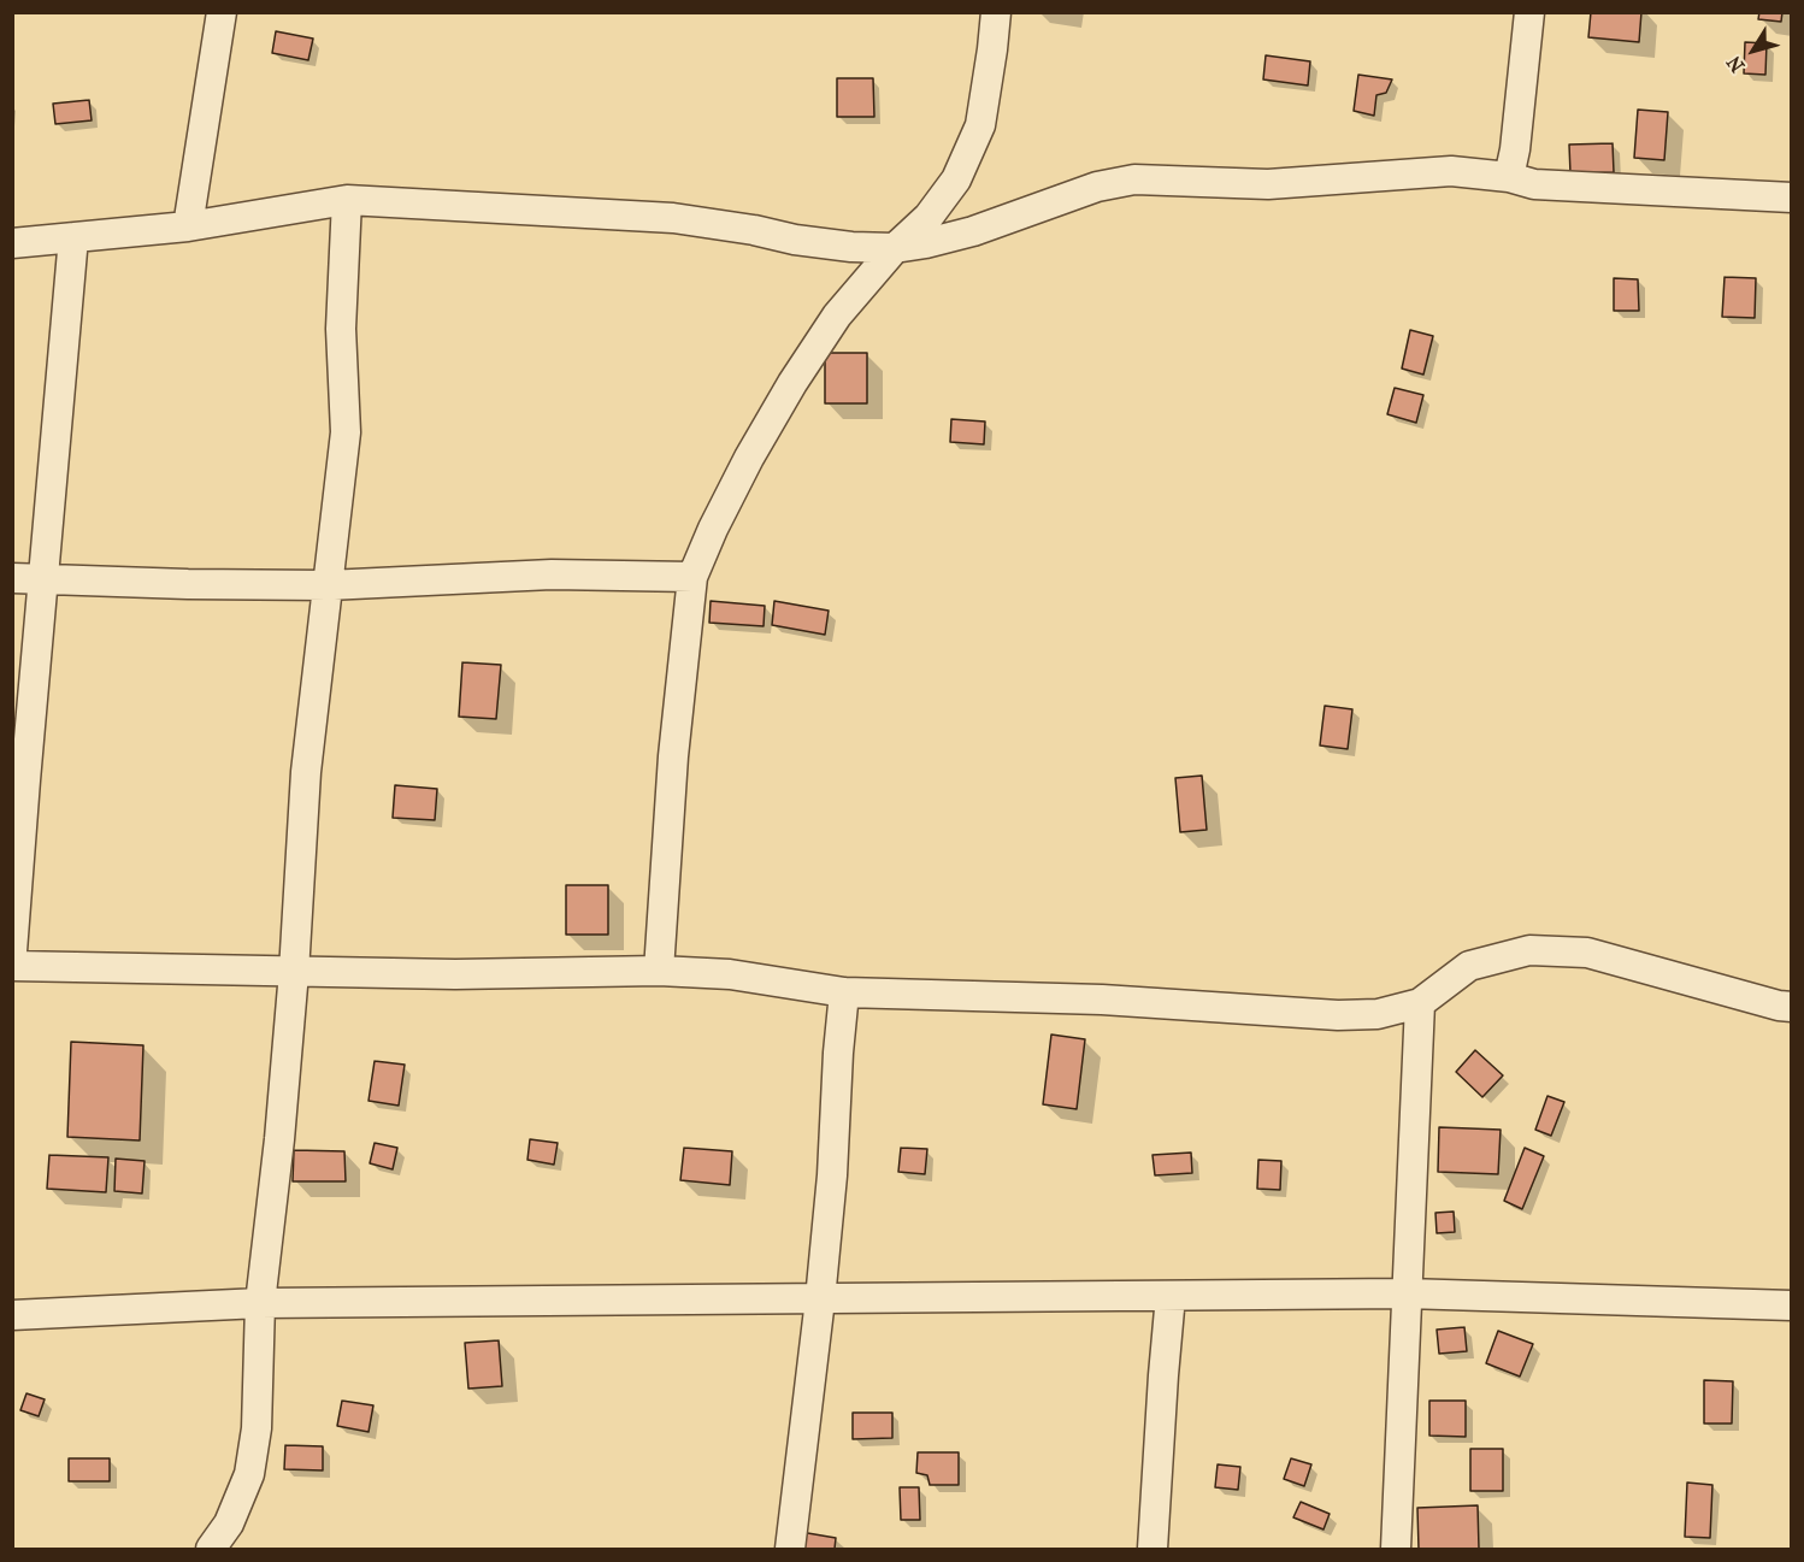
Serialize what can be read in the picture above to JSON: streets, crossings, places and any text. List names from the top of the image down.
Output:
{
  "north": "bottom left"
}
